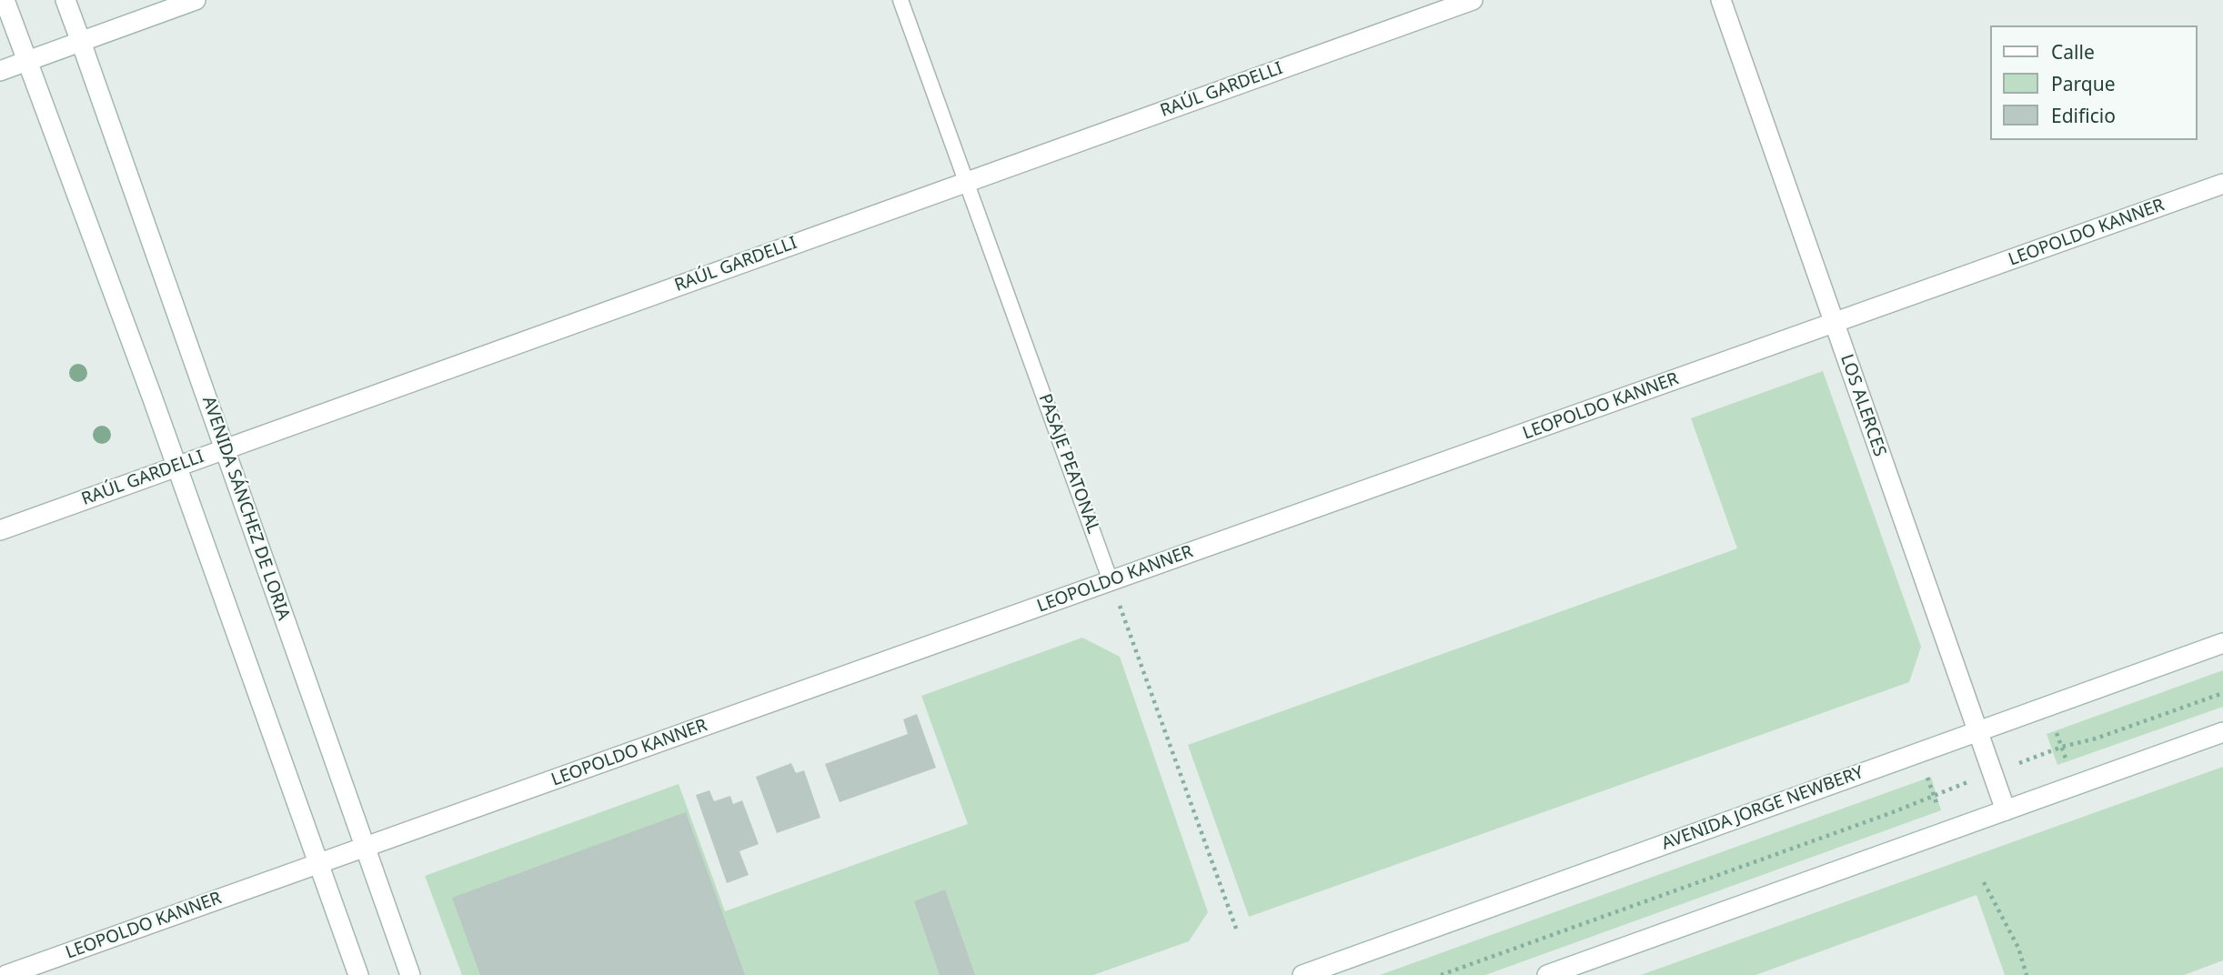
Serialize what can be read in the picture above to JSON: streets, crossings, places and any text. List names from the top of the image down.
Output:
{
  "streets": {
    "street": [
      "RAÚL GARDELLI",
      "LEOPOLDO KANNER",
      "LOS ALERCES",
      "AVENIDA SÁNCHEZ DE LORIA",
      "AVENIDA JORGE NEWBERY"
    ],
    "lane": ["PASAJE PEATONAL"]
  },
  "crossings": [
    ["RAÚL GARDELLI", "PASAJE PEATONAL"],
    ["RAÚL GARDELLI", "AVENIDA SÁNCHEZ DE LORIA"],
    ["LEOPOLDO KANNER", "LOS ALERCES"],
    ["LEOPOLDO KANNER", "PASAJE PEATONAL"],
    ["LEOPOLDO KANNER", "AVENIDA SÁNCHEZ DE LORIA"],
    ["LOS ALERCES", "AVENIDA JORGE NEWBERY"]
  ],
  "legend": ["Calle", "Parque", "Edificio"]
}
